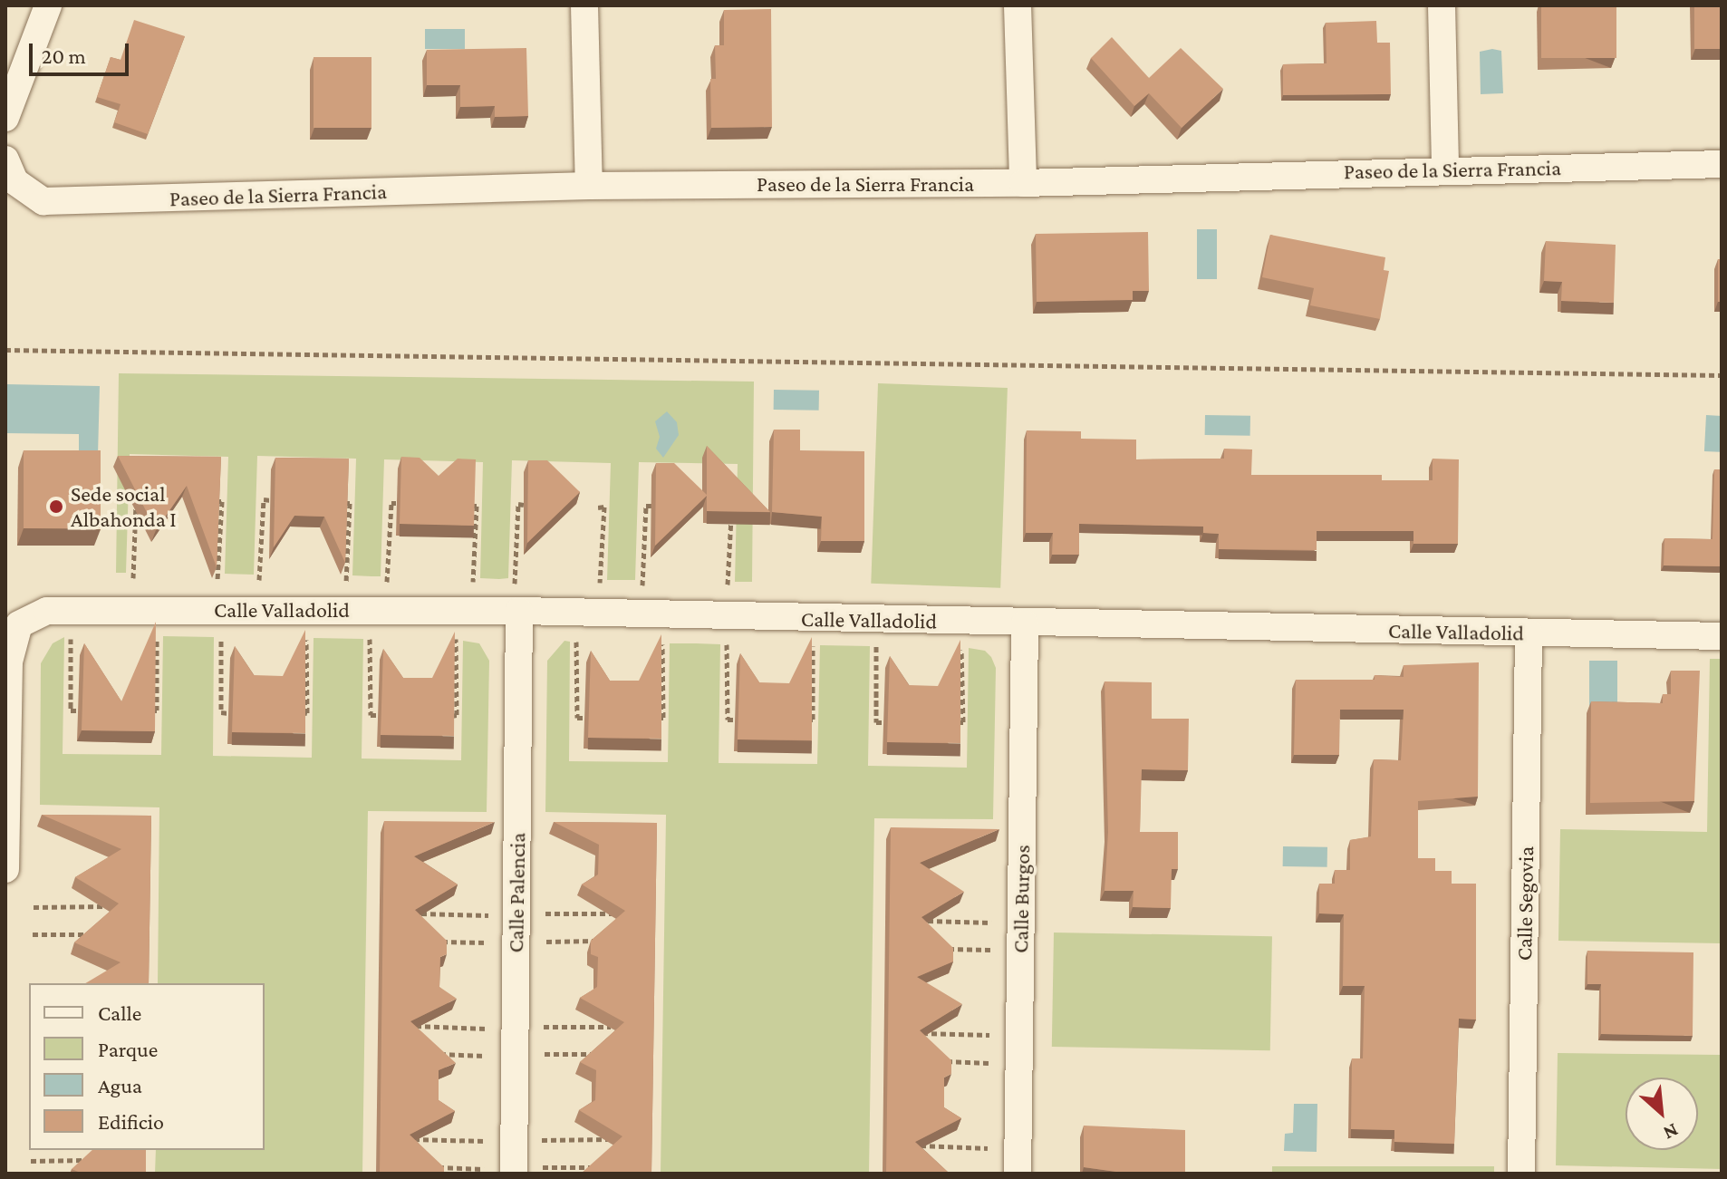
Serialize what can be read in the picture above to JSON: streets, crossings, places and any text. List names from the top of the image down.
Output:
{
  "streets": {
    "street": [
      "Paseo de la Sierra Francia",
      "Calle Valladolid",
      "Calle Palencia",
      "Calle Burgos",
      "Calle Segovia"
    ]
  },
  "crossings": [
    ["Calle Valladolid", "Calle Palencia"],
    ["Calle Valladolid", "Calle Burgos"],
    ["Calle Valladolid", "Calle Segovia"]
  ],
  "places": ["Sede social Albahonda I"],
  "legend": [
    "Calle",
    "Parque",
    "Agua",
    "Edificio"
  ],
  "scale_bar": "20 m",
  "north": "bottom right"
}
